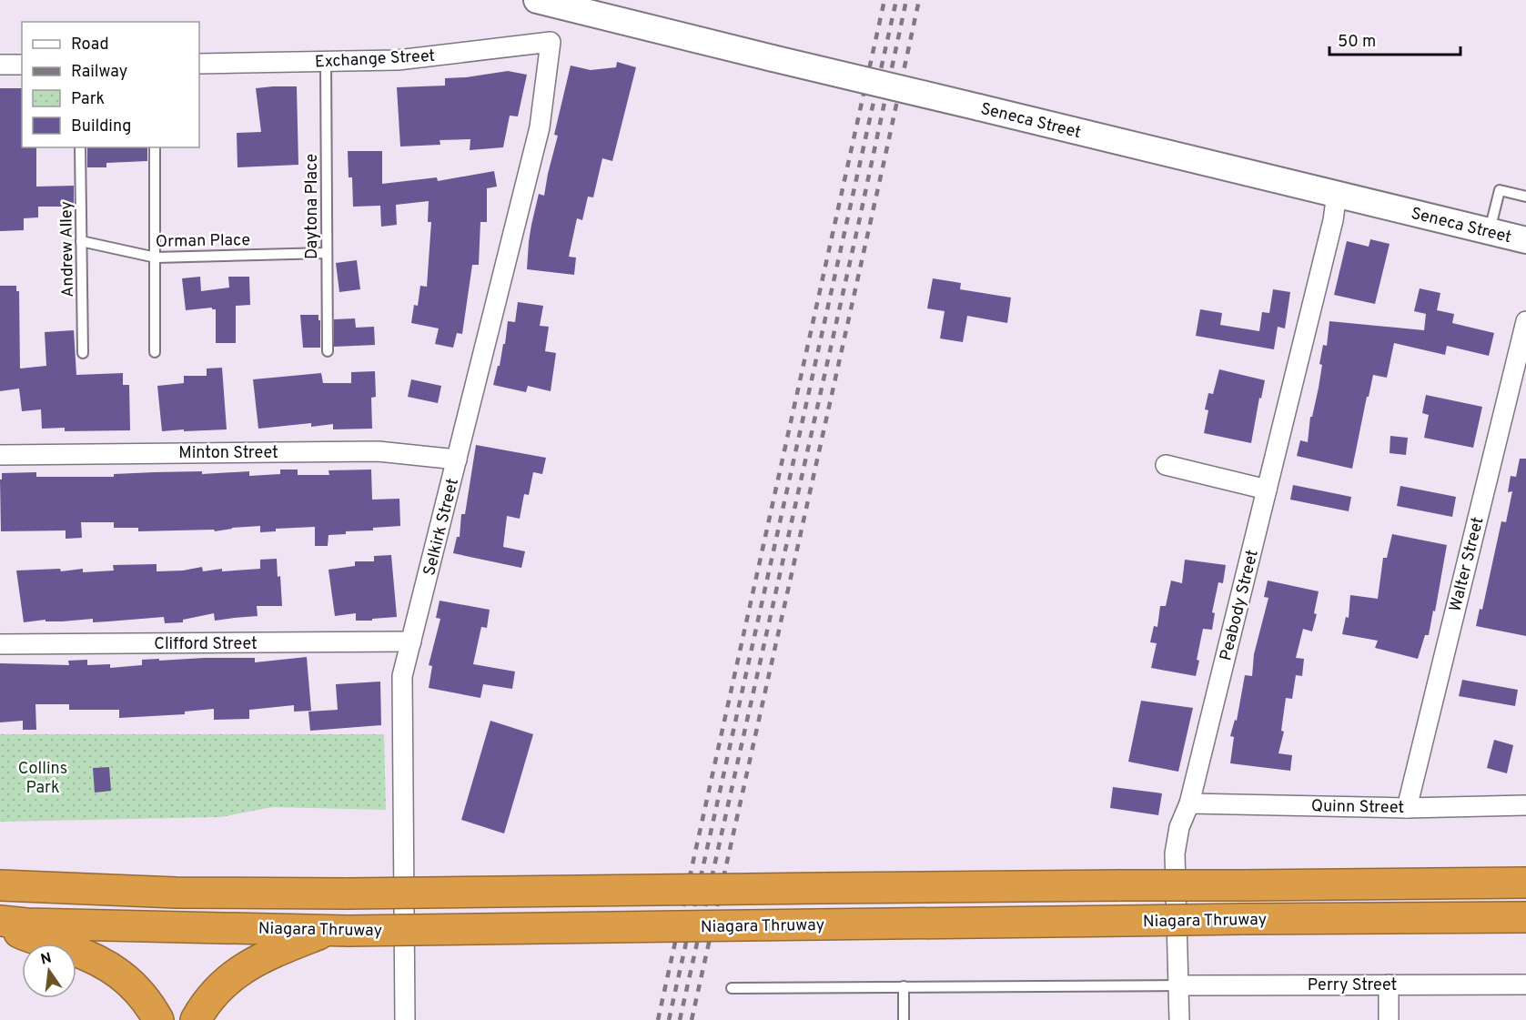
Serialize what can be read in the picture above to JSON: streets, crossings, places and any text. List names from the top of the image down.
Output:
{
  "streets": {
    "highway": ["Niagara Thruway"],
    "main road": ["Seneca Street"],
    "street": [
      "Exchange Street",
      "Minton Street",
      "Selkirk Street",
      "Walter Street",
      "Peabody Street",
      "Clifford Street",
      "Quinn Street",
      "Perry Street"
    ],
    "lane": ["Daytona Place", "Orman Place", "Andrew Alley"]
  },
  "crossings": [
    ["Exchange Street", "Daytona Place"],
    ["Exchange Street", "Selkirk Street"],
    ["Seneca Street", "Peabody Street"],
    ["Daytona Place", "Orman Place"],
    ["Orman Place", "Andrew Alley"],
    ["Minton Street", "Selkirk Street"],
    ["Selkirk Street", "Clifford Street"],
    ["Walter Street", "Quinn Street"],
    ["Peabody Street", "Quinn Street"],
    ["Peabody Street", "Perry Street"]
  ],
  "parks": ["Collins Park"],
  "legend": [
    "Road",
    "Railway",
    "Park",
    "Building"
  ],
  "scale_bar": "50 m",
  "north": "top"
}
